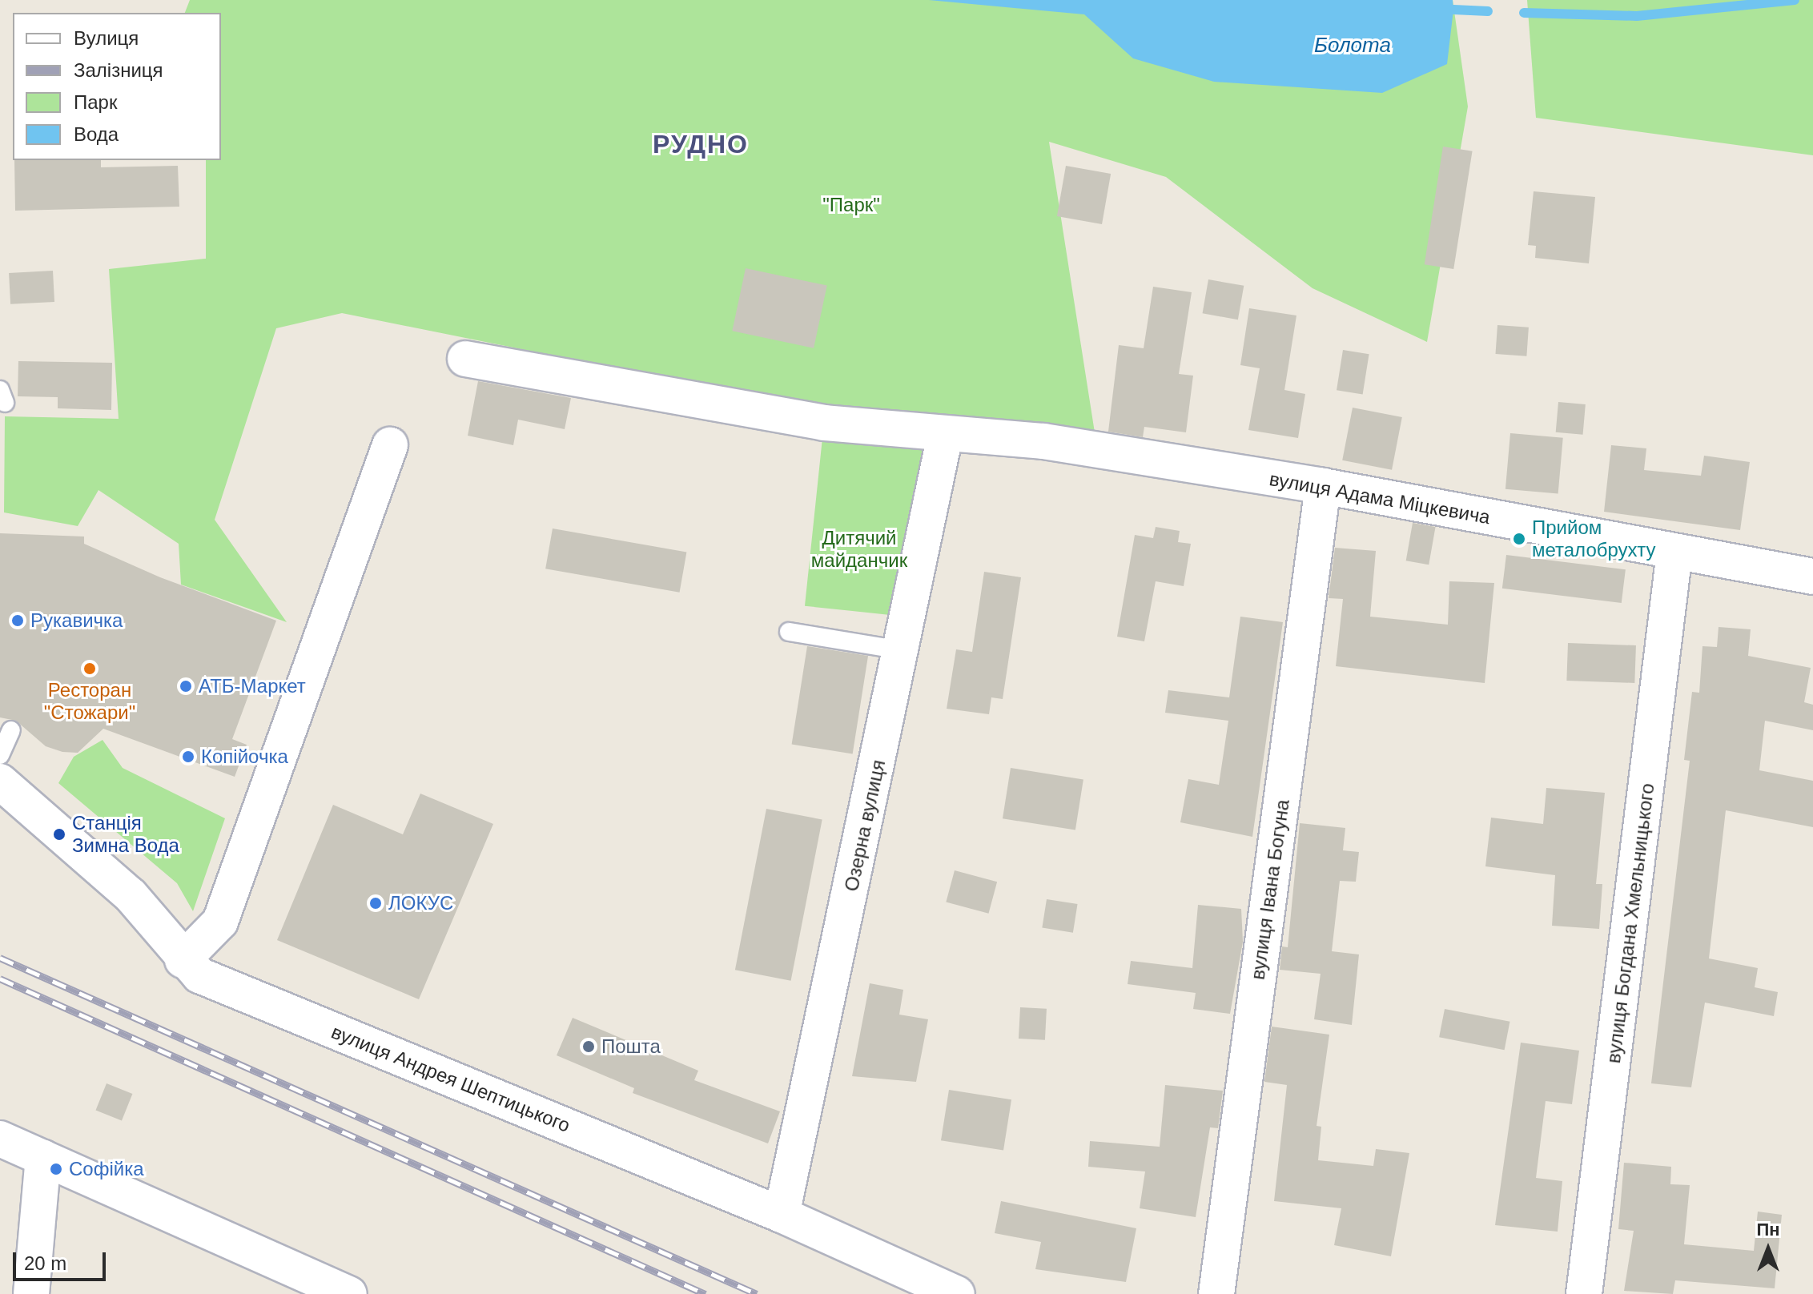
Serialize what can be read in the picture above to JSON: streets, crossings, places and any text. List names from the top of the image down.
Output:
{
  "streets": {
    "street": [
      "вулиця Адама Міцкевича",
      "Озерна вулиця",
      "вулиця Івана Богуна",
      "вулиця Богдана Хмельницького",
      "вулиця Андрея Шептицького"
    ]
  },
  "crossings": [
    ["вулиця Адама Міцкевича", "Озерна вулиця"],
    ["вулиця Адама Міцкевича", "вулиця Івана Богуна"],
    ["вулиця Адама Міцкевича", "вулиця Богдана Хмельницького"],
    ["Озерна вулиця", "вулиця Андрея Шептицького"]
  ],
  "districts": ["РУДНО"],
  "water": ["Болота"],
  "parks": ["\"Парк\"", "Дитячий майданчик"],
  "places": [
    "Прийом металобрухту",
    "Рукавичка",
    "Ресторан \"Стожари\"",
    "АТБ-Маркет",
    "Копійочка",
    "Станція Зимна Вода",
    "ЛОКУС",
    "Пошта",
    "Софійка"
  ],
  "legend": [
    "Вулиця",
    "Залізниця",
    "Парк",
    "Вода"
  ],
  "scale_bar": "20 m",
  "north": "top"
}
